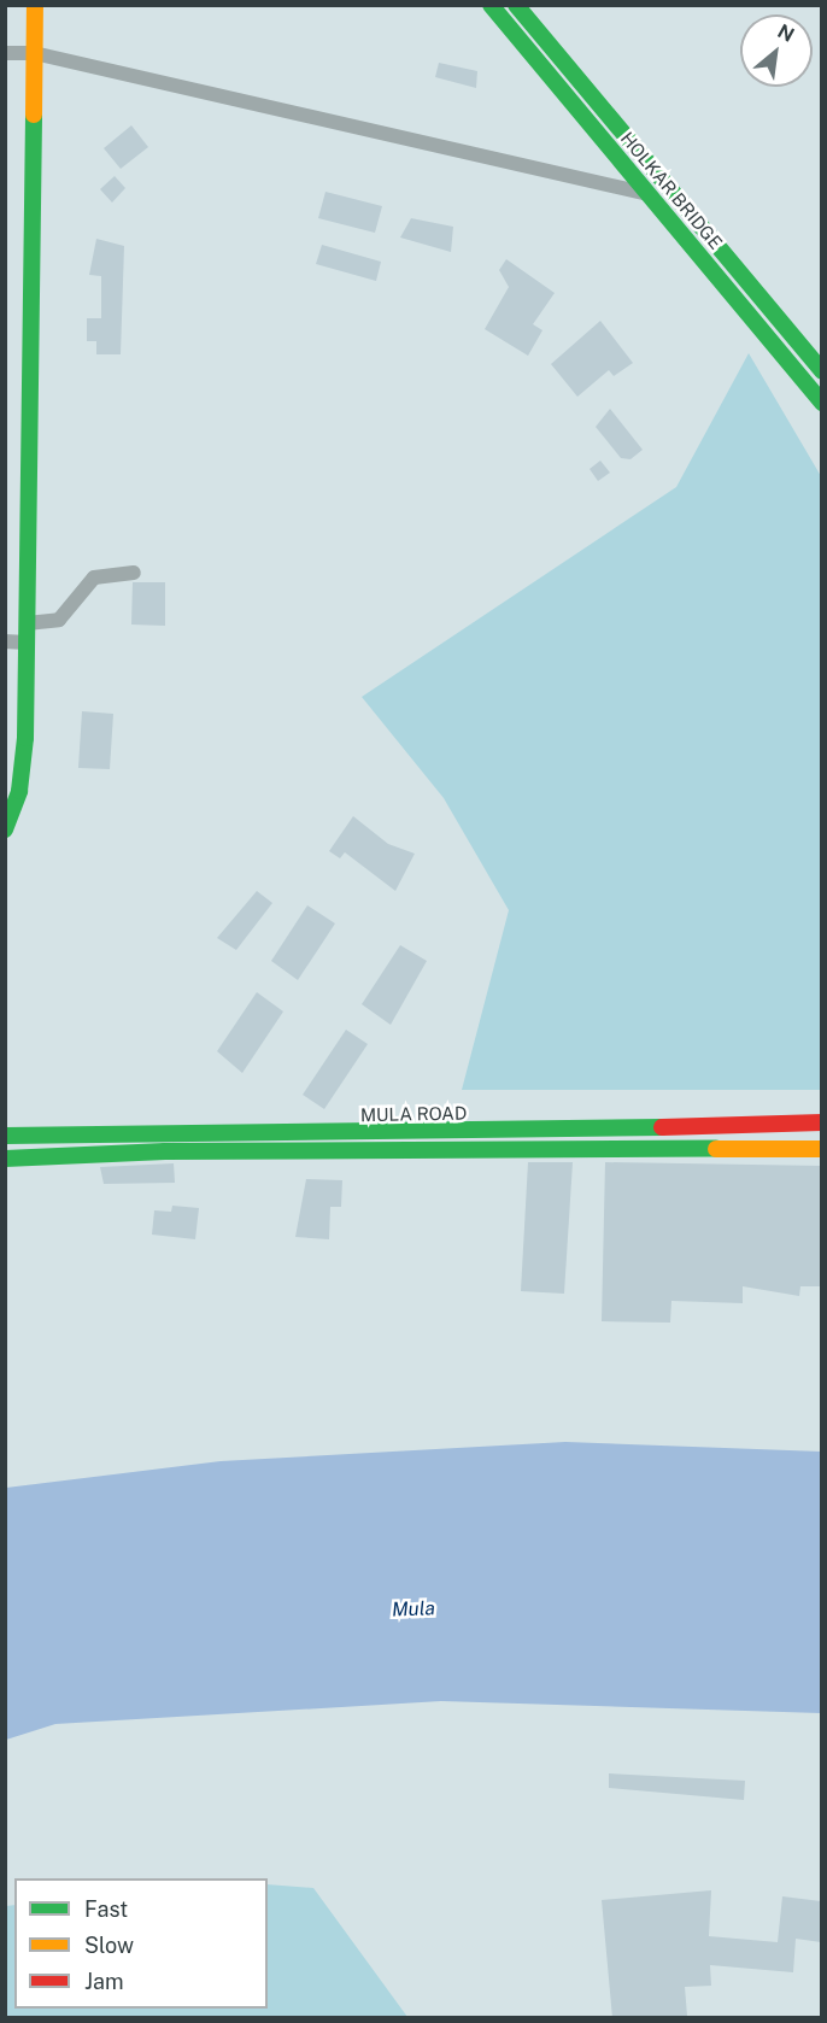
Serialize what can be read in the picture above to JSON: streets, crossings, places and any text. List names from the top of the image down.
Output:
{
  "streets": {
    "main road": ["HOLKAR BRIDGE", "MULA ROAD"]
  },
  "water": ["Mula"],
  "legend": ["Fast", "Slow", "Jam"],
  "north": "top right"
}
